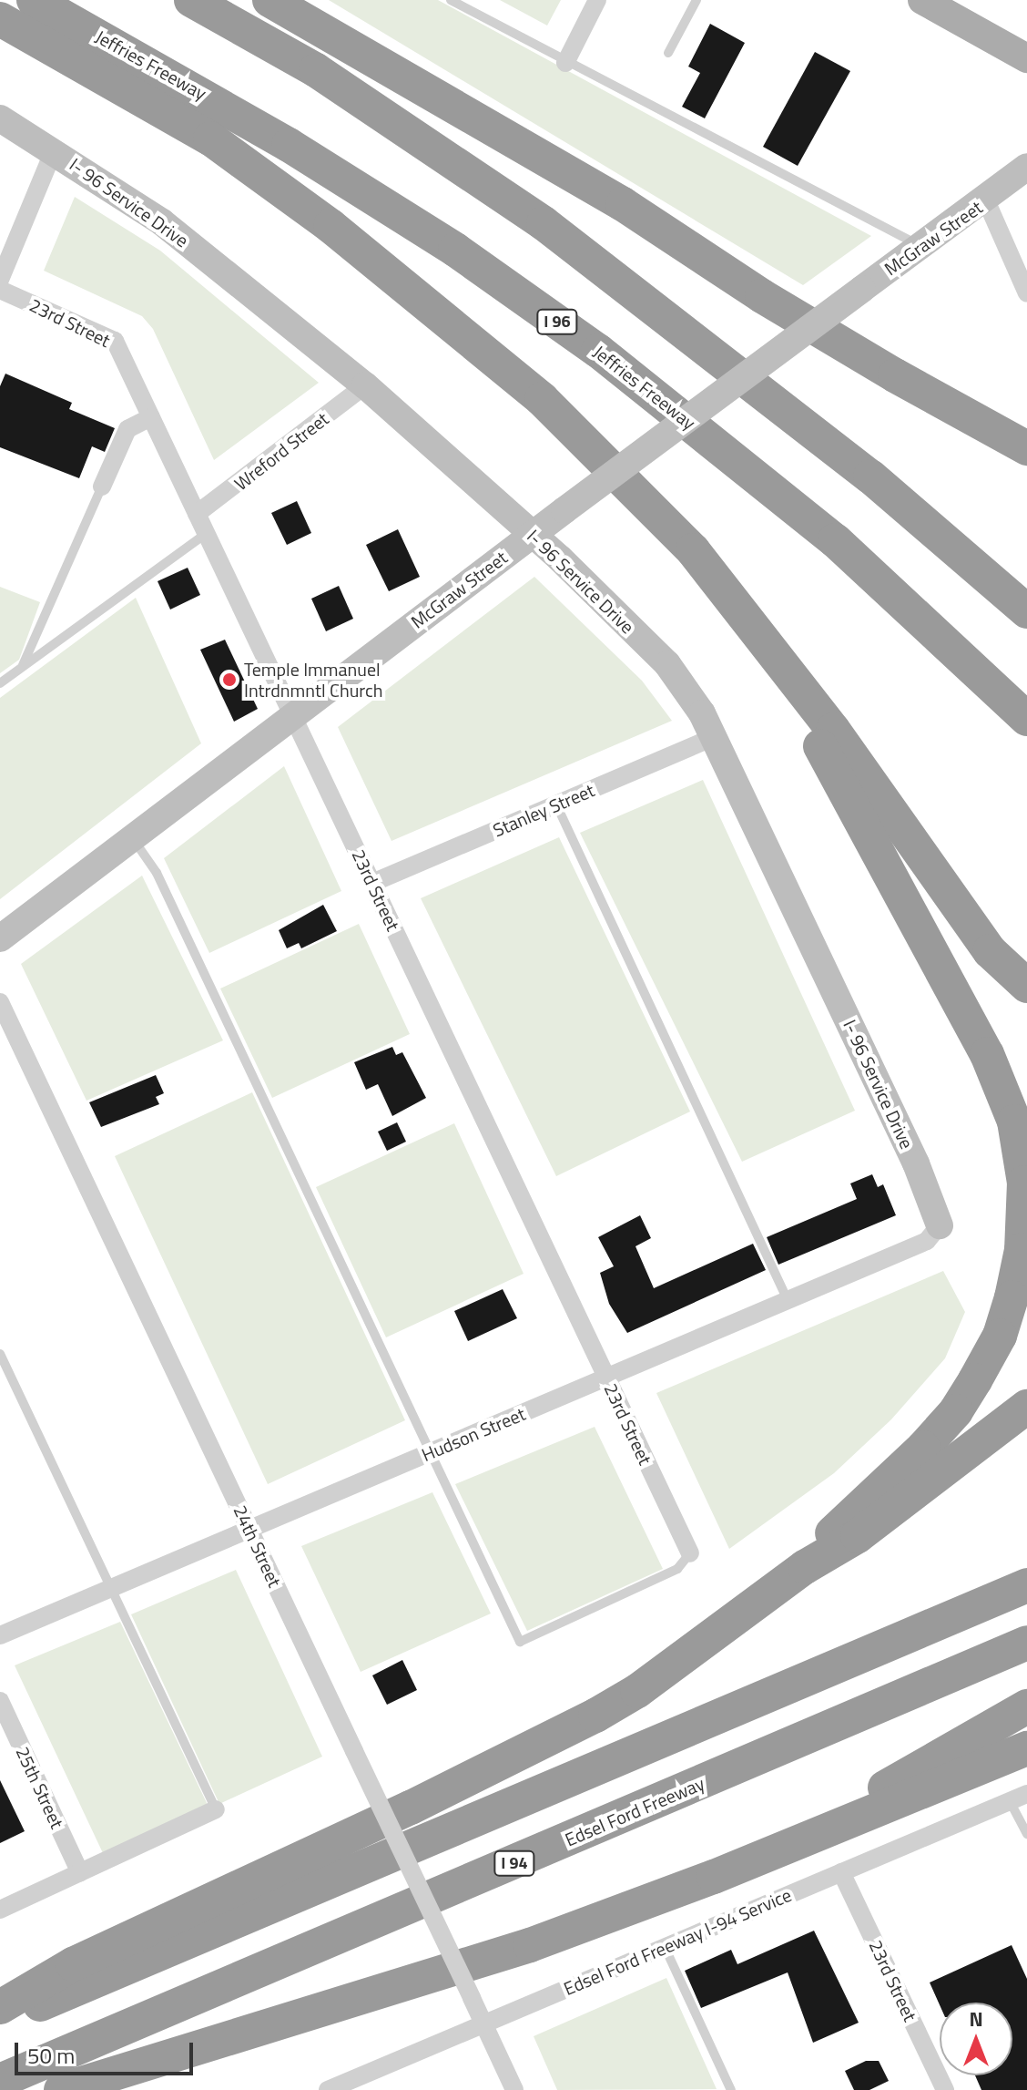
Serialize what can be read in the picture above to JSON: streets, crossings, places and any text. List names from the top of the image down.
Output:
{
  "streets": {
    "highway": [
      "Jeffries Freeway",
      "I 96",
      "Edsel Ford Freeway",
      "I 94"
    ],
    "street": [
      "I- 96 Service Drive",
      "McGraw Street",
      "23rd Street",
      "Wreford Street",
      "Stanley Street",
      "Hudson Street",
      "24th Street",
      "25th Street",
      "Edsel Ford Freeway I-94 Service"
    ]
  },
  "crossings": [
    ["I- 96 Service Drive", "McGraw Street"],
    ["I- 96 Service Drive", "Wreford Street"],
    ["I- 96 Service Drive", "Stanley Street"],
    ["I- 96 Service Drive", "Hudson Street"],
    ["McGraw Street", "23rd Street"],
    ["23rd Street", "Wreford Street"],
    ["23rd Street", "Stanley Street"],
    ["23rd Street", "Hudson Street"],
    ["23rd Street", "Edsel Ford Freeway I-94 Service"],
    ["Hudson Street", "24th Street"],
    ["24th Street", "Edsel Ford Freeway I-94 Service"]
  ],
  "places": ["Temple Immanuel Intrdnmntl Church"],
  "scale_bar": "50 m",
  "north": "top"
}
